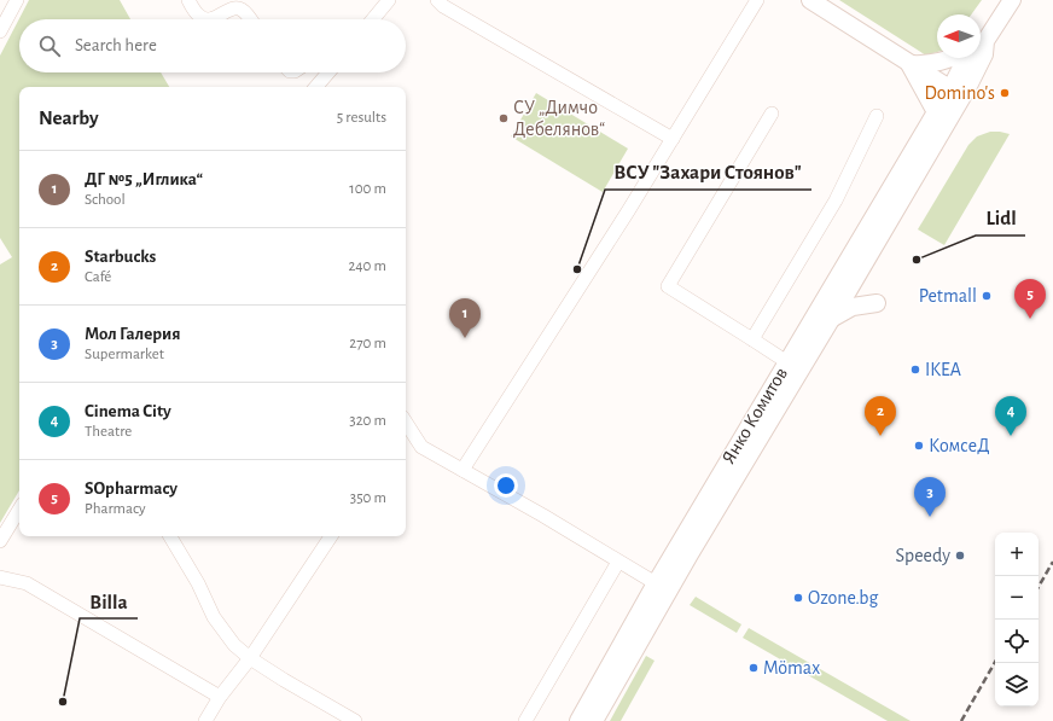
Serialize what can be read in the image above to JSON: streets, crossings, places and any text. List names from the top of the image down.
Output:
{
  "streets": {
    "main road": ["Янко Комитов"]
  },
  "places": [
    "Domino's",
    "СУ „Димчо Дебелянов“",
    "Lidl",
    "ВСУ \"Захари Стоянов\"",
    "Petmall",
    "IKEA",
    "КомсеД",
    "Speedy",
    "Ozone.bg",
    "Mömax",
    "Billa"
  ],
  "north": "left",
  "page": {
    "search": "Search here",
    "heading": ["Nearby", "5 results"],
    "list": [
      {
        "mark": "1",
        "name": "ДГ №5 „Иглика“",
        "note": "School",
        "value": "100 m"
      },
      {
        "mark": "2",
        "name": "Starbucks",
        "note": "Café",
        "value": "240 m"
      },
      {
        "mark": "3",
        "name": "Мол Галерия",
        "note": "Supermarket",
        "value": "270 m"
      },
      {
        "mark": "4",
        "name": "Cinema City",
        "note": "Theatre",
        "value": "320 m"
      },
      {
        "mark": "5",
        "name": "SOpharmacy",
        "note": "Pharmacy",
        "value": "350 m"
      }
    ],
    "pins": [
      "5",
      "1",
      "2",
      "4",
      "3"
    ],
    "map_buttons": ["+", "−"]
  }
}
